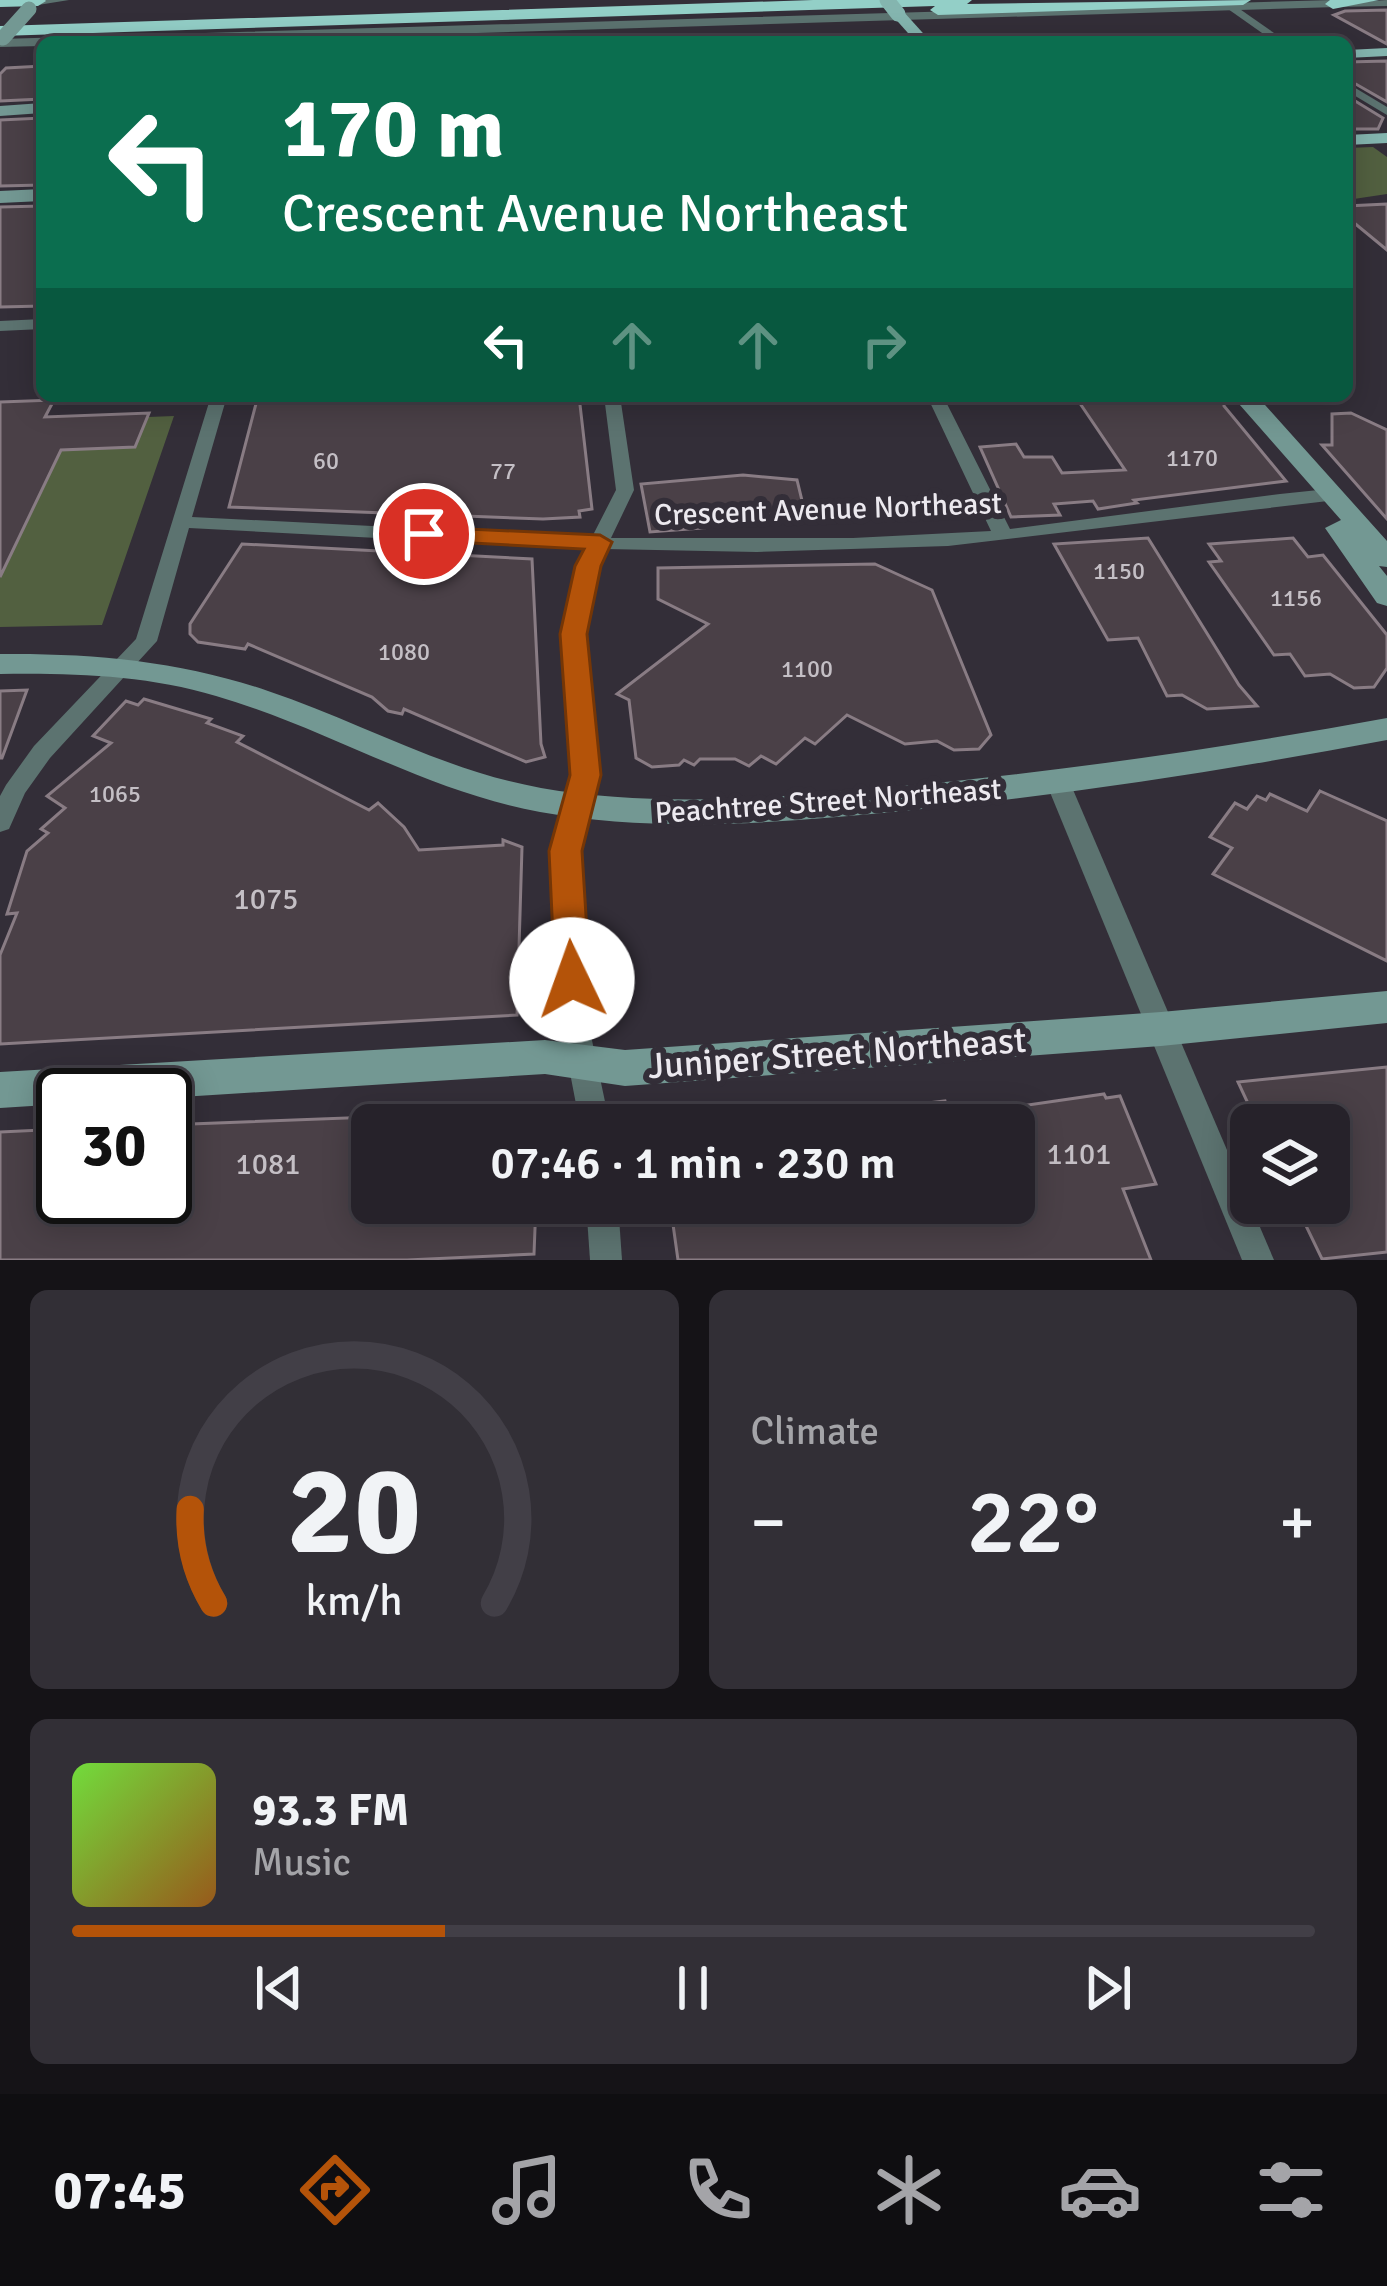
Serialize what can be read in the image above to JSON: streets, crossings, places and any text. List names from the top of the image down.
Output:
{
  "streets": {
    "main road": ["Peachtree Street Northeast", "Juniper Street Northeast"],
    "street": ["Crescent Avenue Northeast"]
  },
  "house_numbers": [
    "1170",
    "60",
    "77",
    "1150",
    "1156",
    "1080",
    "1100",
    "1065",
    "1075",
    "1101",
    "1081"
  ],
  "page": {
    "turn": ["170 m", "Crescent Avenue Northeast"],
    "limit": "30",
    "trip": "07:46 · 1 min · 230 m",
    "tile": "Climate",
    "heat": ["−", "22°", "+"],
    "song": ["93.3 FM", "Music"],
    "tabs": "07:45",
    "gauge": ["20", "km/h"]
  }
}
